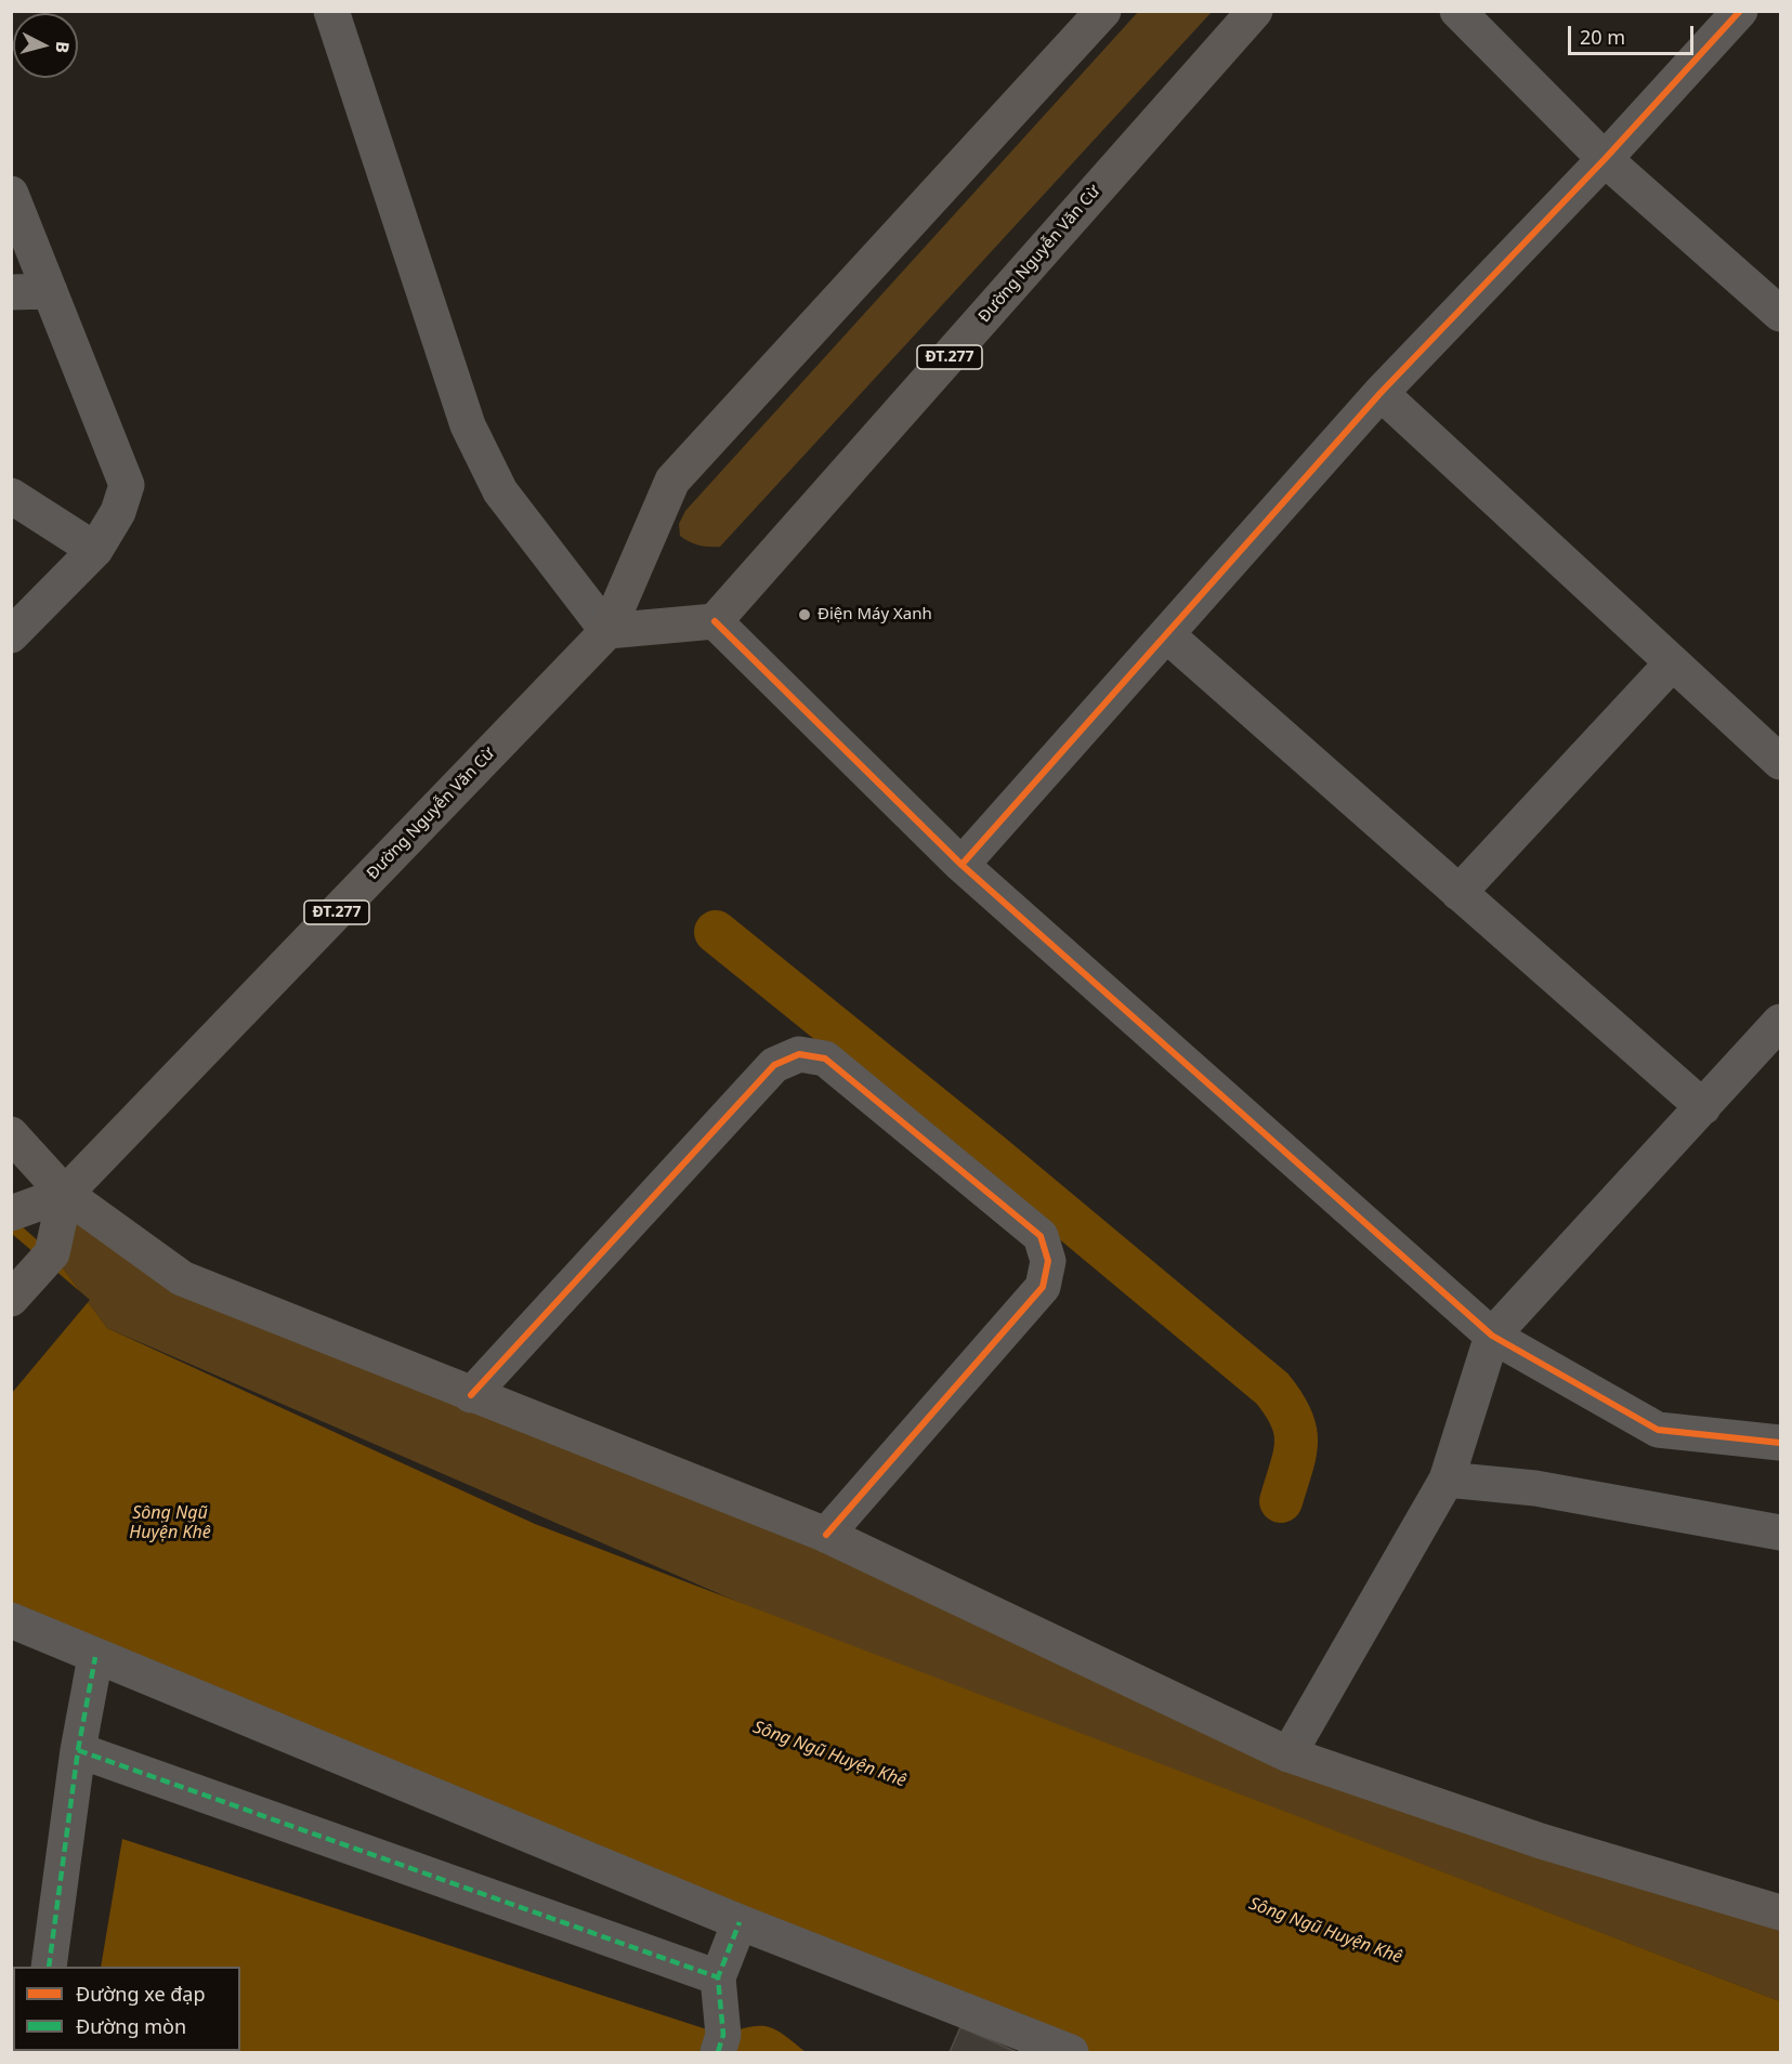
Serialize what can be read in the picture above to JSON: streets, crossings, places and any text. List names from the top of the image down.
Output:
{
  "streets": {
    "main road": ["Đường Nguyễn Văn Cừ", "ĐT.277"]
  },
  "water": ["Sông Ngũ Huyện Khê"],
  "places": ["Điện Máy Xanh"],
  "legend": ["Đường xe đạp", "Đường mòn"],
  "scale_bar": "20 m",
  "north": "right"
}
